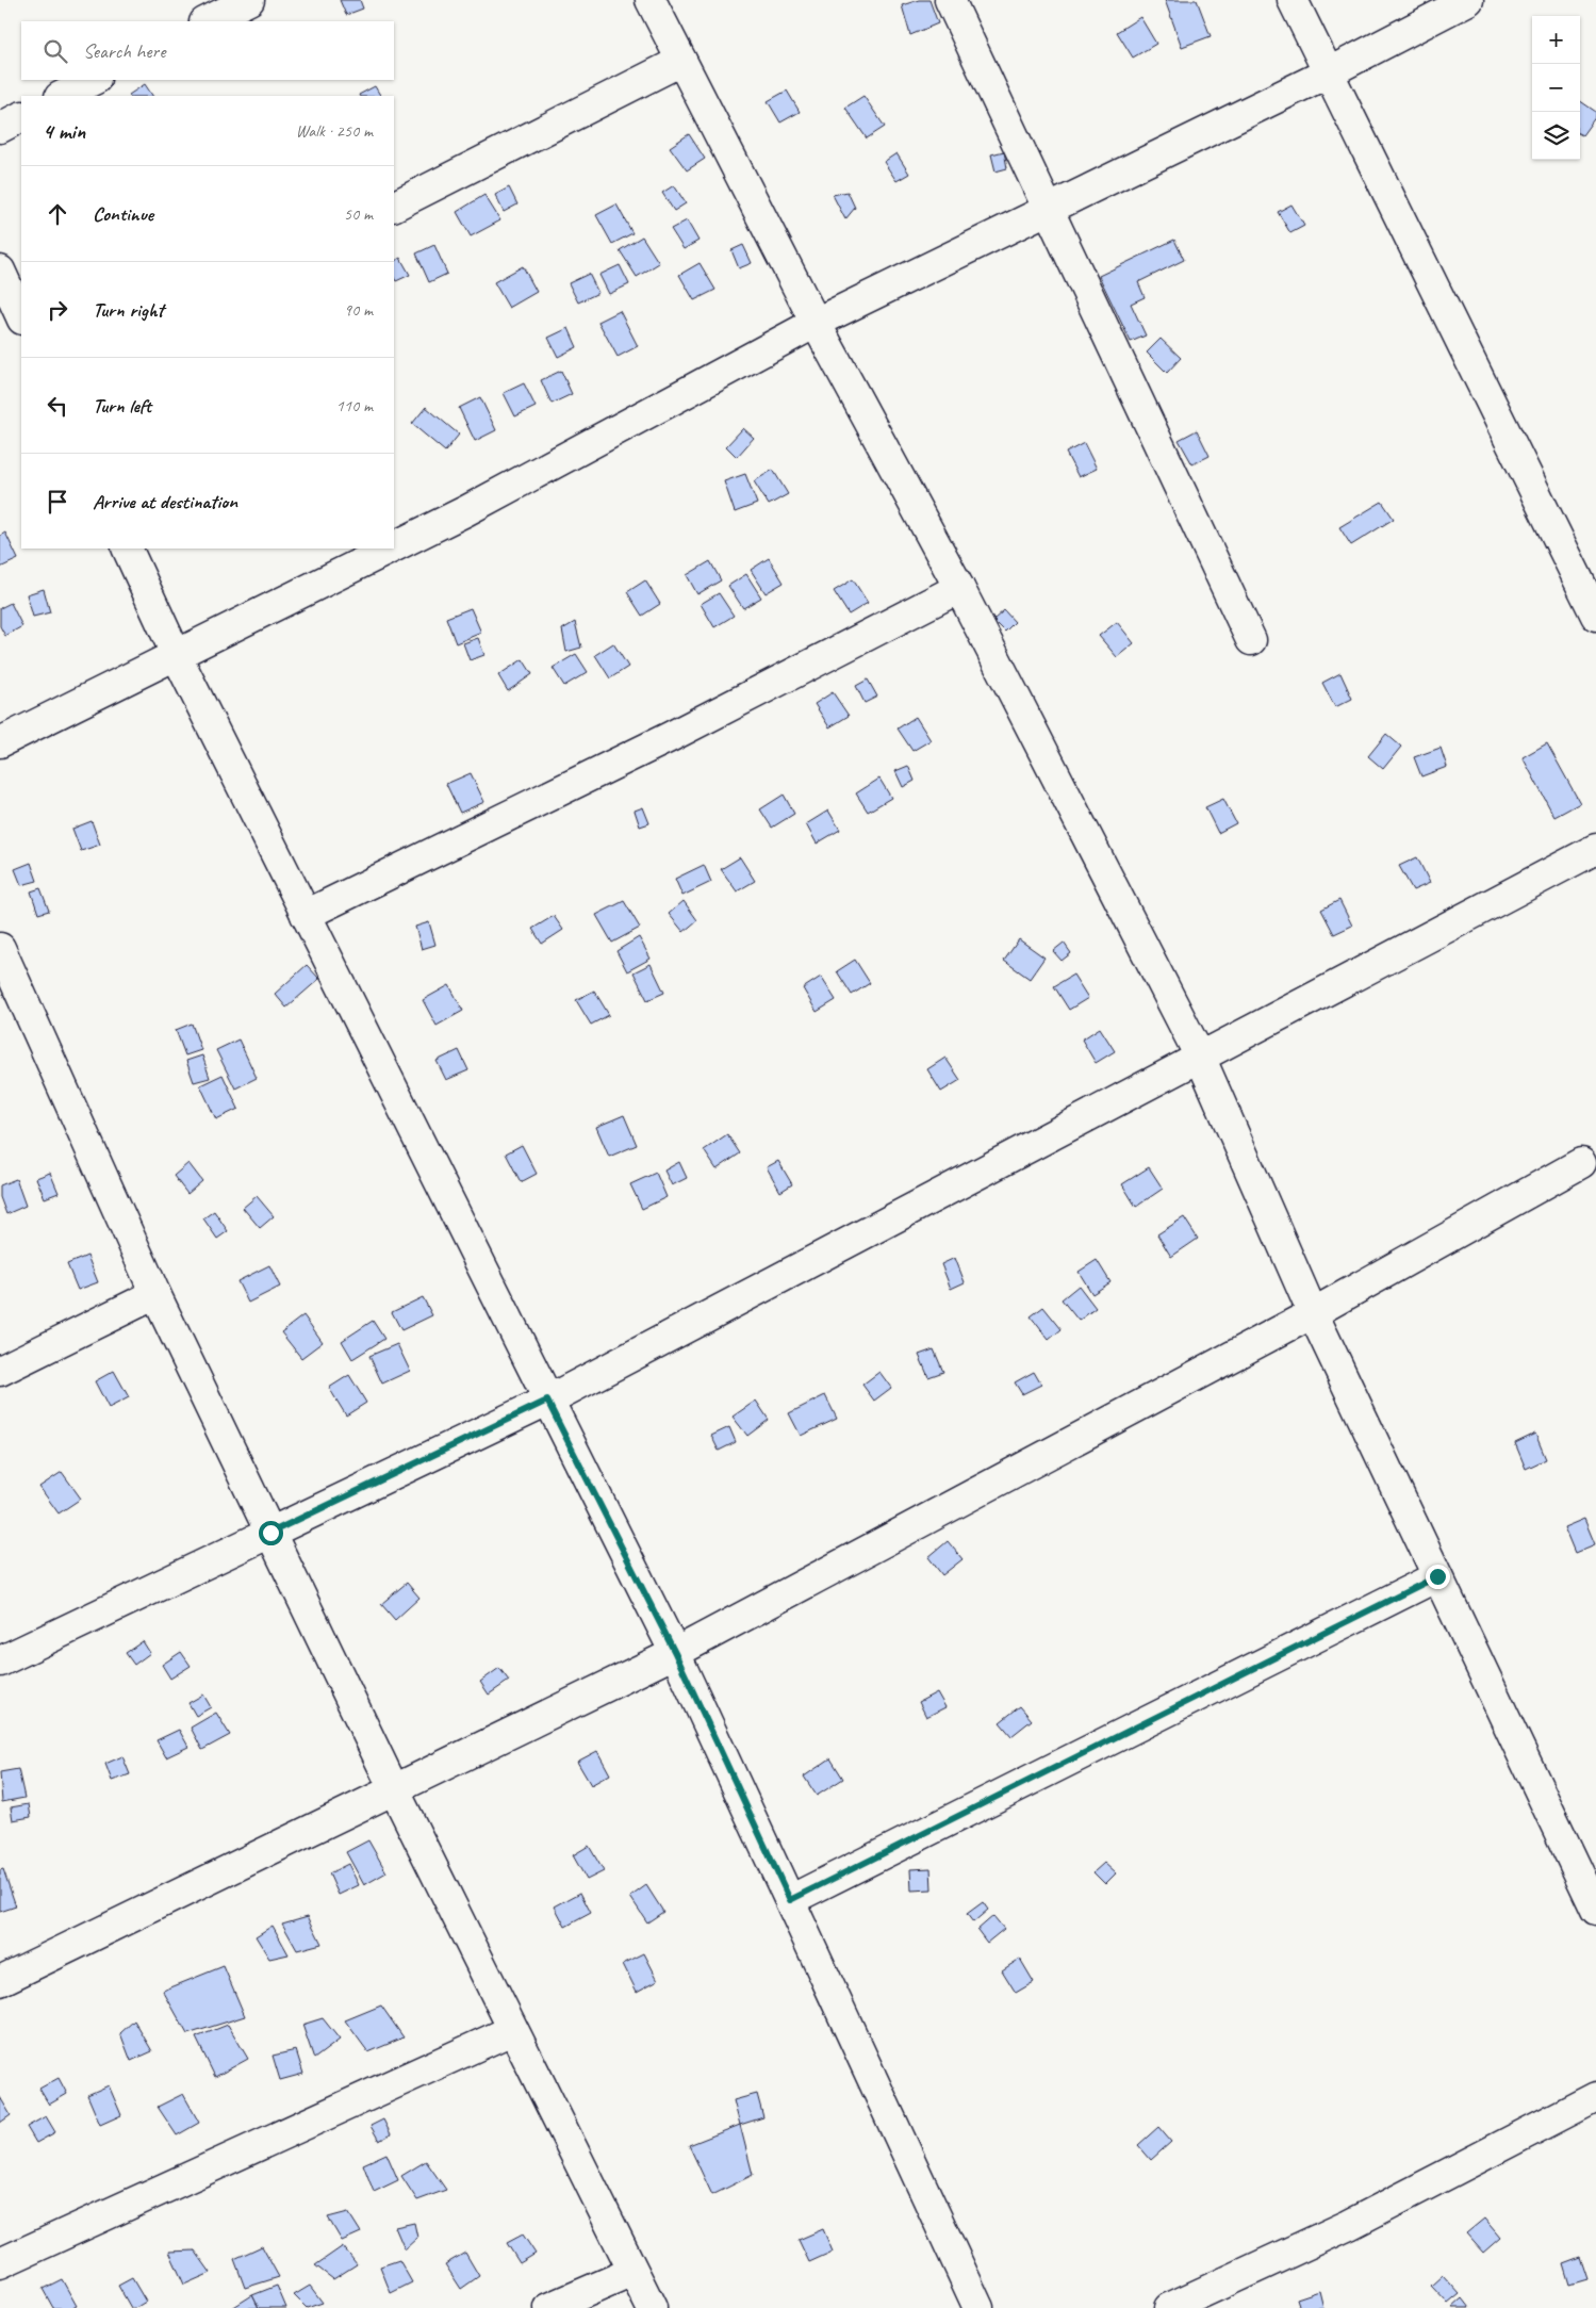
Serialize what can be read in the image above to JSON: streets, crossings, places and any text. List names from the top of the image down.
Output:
{
  "page": {
    "map_buttons": ["+", "−"],
    "search": "Search here",
    "heading": ["4 min", "Walk · 250 m"],
    "list": [
      ["Continue", "50 m"],
      ["Turn right", "90 m"],
      ["Turn left", "110 m"],
      "Arrive at destination"
    ]
  }
}
